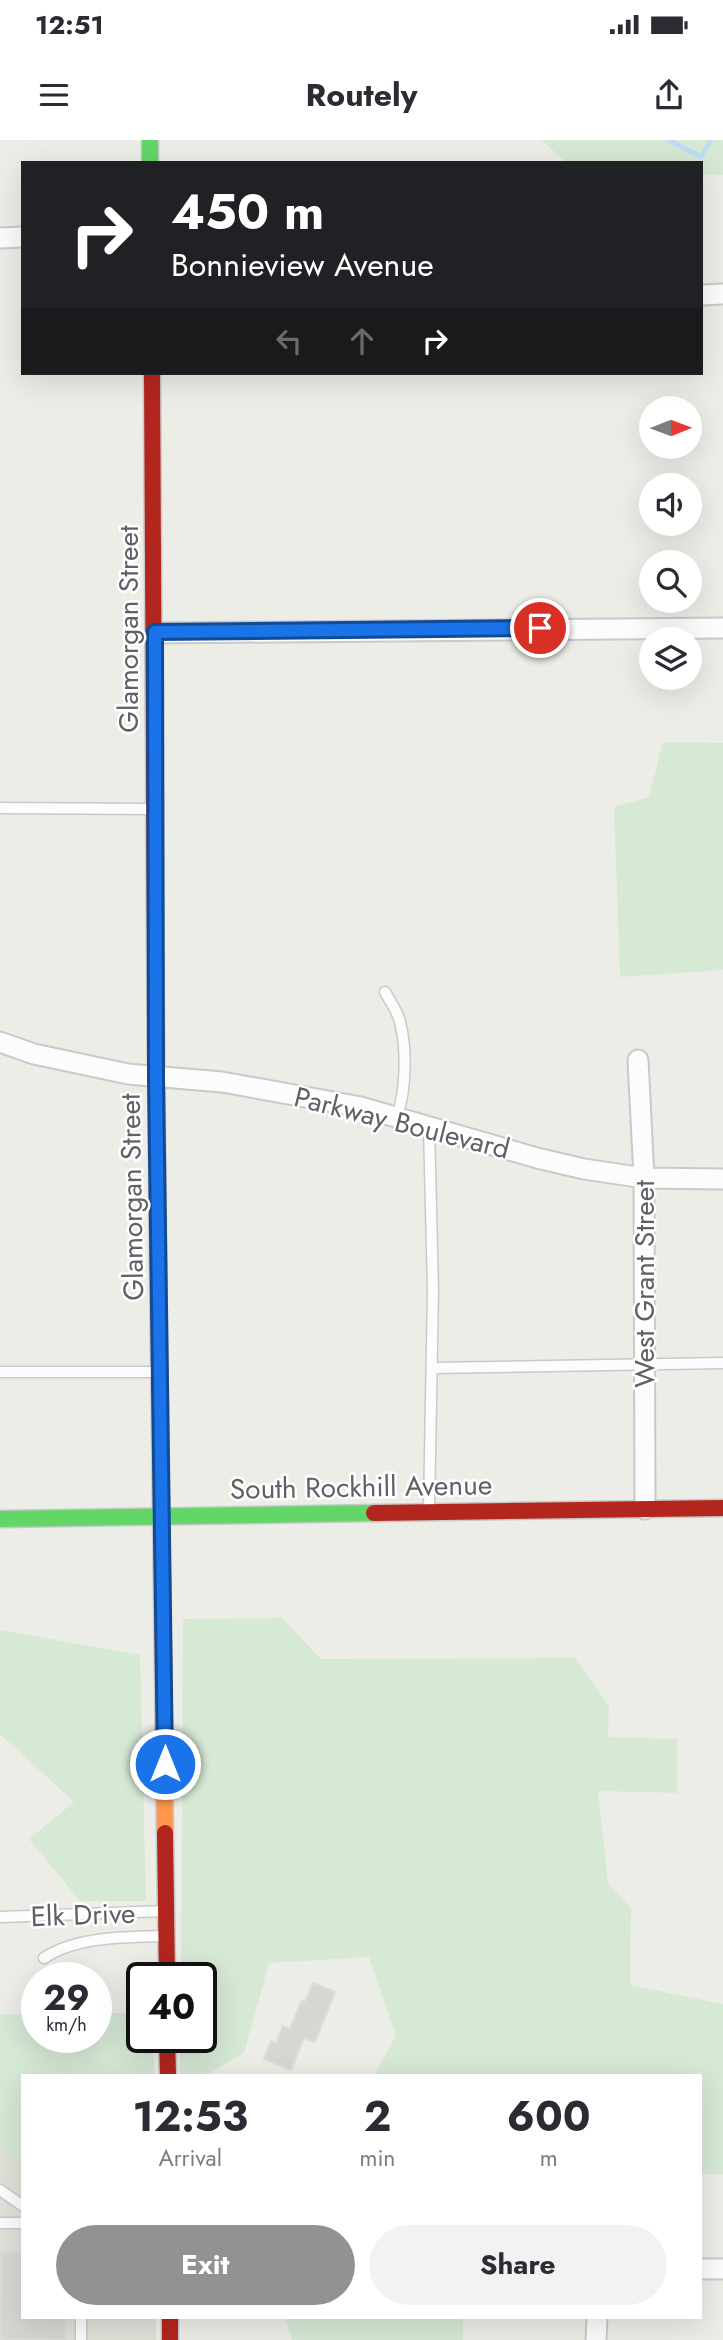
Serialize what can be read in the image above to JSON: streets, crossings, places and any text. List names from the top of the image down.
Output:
{
  "streets": {
    "street": [
      "Glamorgan Street",
      "Parkway Boulevard",
      "West Grant Street",
      "South Rockhill Avenue"
    ],
    "lane": ["Elk Drive"]
  },
  "crossings": [
    ["Glamorgan Street", "Parkway Boulevard"],
    ["Glamorgan Street", "South Rockhill Avenue"],
    ["Glamorgan Street", "Elk Drive"],
    ["Parkway Boulevard", "West Grant Street"],
    ["West Grant Street", "South Rockhill Avenue"]
  ],
  "north": "right",
  "page": {
    "status": "12:51",
    "header": "Routely",
    "turn": ["450 m", "Bonnieview Avenue"],
    "speed": "29 km/h",
    "limit": "40",
    "eta": [
      "12:53",
      "Arrival",
      "2",
      "min",
      "600",
      "m"
    ],
    "buttons": ["Exit", "Share"]
  }
}
